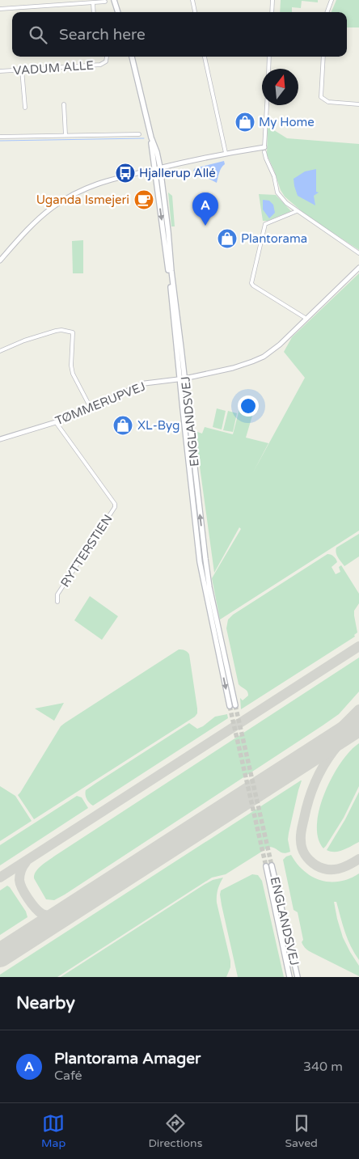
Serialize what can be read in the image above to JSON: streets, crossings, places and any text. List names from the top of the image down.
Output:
{
  "streets": {
    "main road": ["ENGLANDSVEJ"],
    "street": ["VADUM ALLE", "TØMMERUPVEJ", "RYTTERSTIEN"]
  },
  "crossings": [
    ["TØMMERUPVEJ", "ENGLANDSVEJ"],
    ["TØMMERUPVEJ", "RYTTERSTIEN"]
  ],
  "places": {
    "shop": ["My Home", "Plantorama", "XL-Byg"],
    "bus stop": ["Hjallerup Allé"],
    "cafe": ["Uganda Ismejeri"]
  },
  "north": "top",
  "page": {
    "search": "Search here",
    "pins": "A",
    "heading": "Nearby",
    "list": [
      {
        "mark": "A",
        "name": "Plantorama Amager",
        "note": "Café",
        "value": "340 m"
      }
    ],
    "nav": ["Map", "Directions", "Saved"]
  }
}
